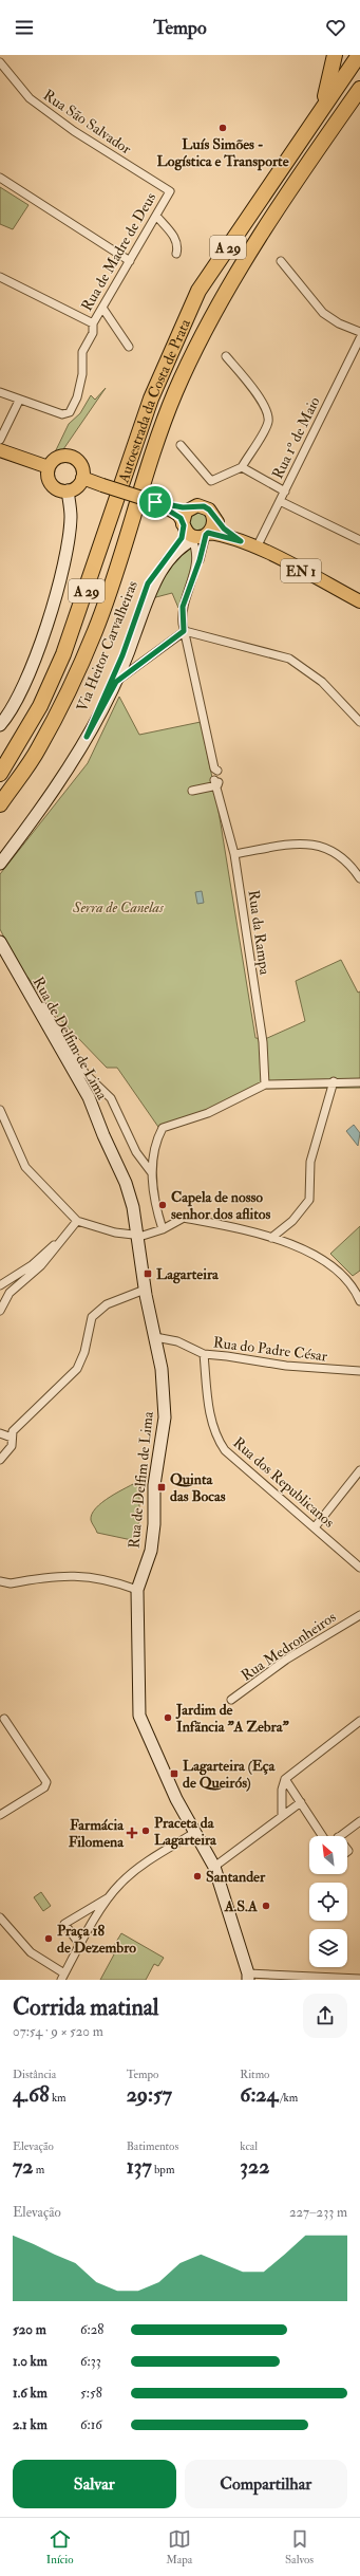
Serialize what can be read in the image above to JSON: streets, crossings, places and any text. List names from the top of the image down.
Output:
{
  "streets": {
    "highway": ["A 29", "Autoestrada da Costa de Prata"],
    "main road": ["EN 1", "Via Heitor Carvalheiras", "Rua de Delfim de Lima"],
    "street": [
      "Rua São Salvador",
      "Rua de Madre de Deus",
      "Rua 1º de Maio",
      "Rua da Rampa",
      "Rua do Padre César",
      "Rua dos Republicanos",
      "Rua Medronheiros"
    ]
  },
  "crossings": [
    ["Rua São Salvador", "Rua de Madre de Deus"],
    ["Rua 1º de Maio", "EN 1"],
    ["EN 1", "Via Heitor Carvalheiras"],
    ["EN 1", "Rua da Rampa"],
    ["Via Heitor Carvalheiras", "Rua da Rampa"],
    ["Rua de Delfim de Lima", "Rua do Padre César"],
    ["Rua do Padre César", "Rua dos Republicanos"]
  ],
  "parks": ["Serra de Canelas"],
  "places": {
    "other": [
      "Luís Simões - Logística e Transporte",
      "Capela de nosso senhor dos aflitos",
      "Jardim de Infãncia \"A Zebra\"",
      "Praceta da Lagarteira",
      "Santander",
      "A.S.A",
      "Praça 18 de Dezembro"
    ],
    "transit": ["Lagarteira", "Quinta das Bocas", "Lagarteira (Eça de Queirós)"],
    "health": ["Farmácia Filomena"]
  },
  "north": "top left",
  "page": {
    "header": "Tempo",
    "heading": ["Corrida matinal", "07:54 · 9 × 520 m"],
    "stats": [
      ["Distância", "4.68 km"],
      ["Tempo", "29:57"],
      ["Ritmo", "6:24 /km"],
      ["Elevação", "72 m"],
      ["Batimentos", "137 bpm"],
      ["kcal", "322"]
    ],
    "chart": ["Elevação", "227–233 m"],
    "list": [
      {
        "name": "520 m",
        "note": "6:28"
      },
      {
        "name": "1.0 km",
        "note": "6:33"
      },
      {
        "name": "1.6 km",
        "note": "5:58"
      },
      {
        "name": "2.1 km",
        "note": "6:16"
      }
    ],
    "buttons": ["Salvar", "Compartilhar"],
    "tabs": ["Início", "Mapa", "Salvos"]
  }
}
